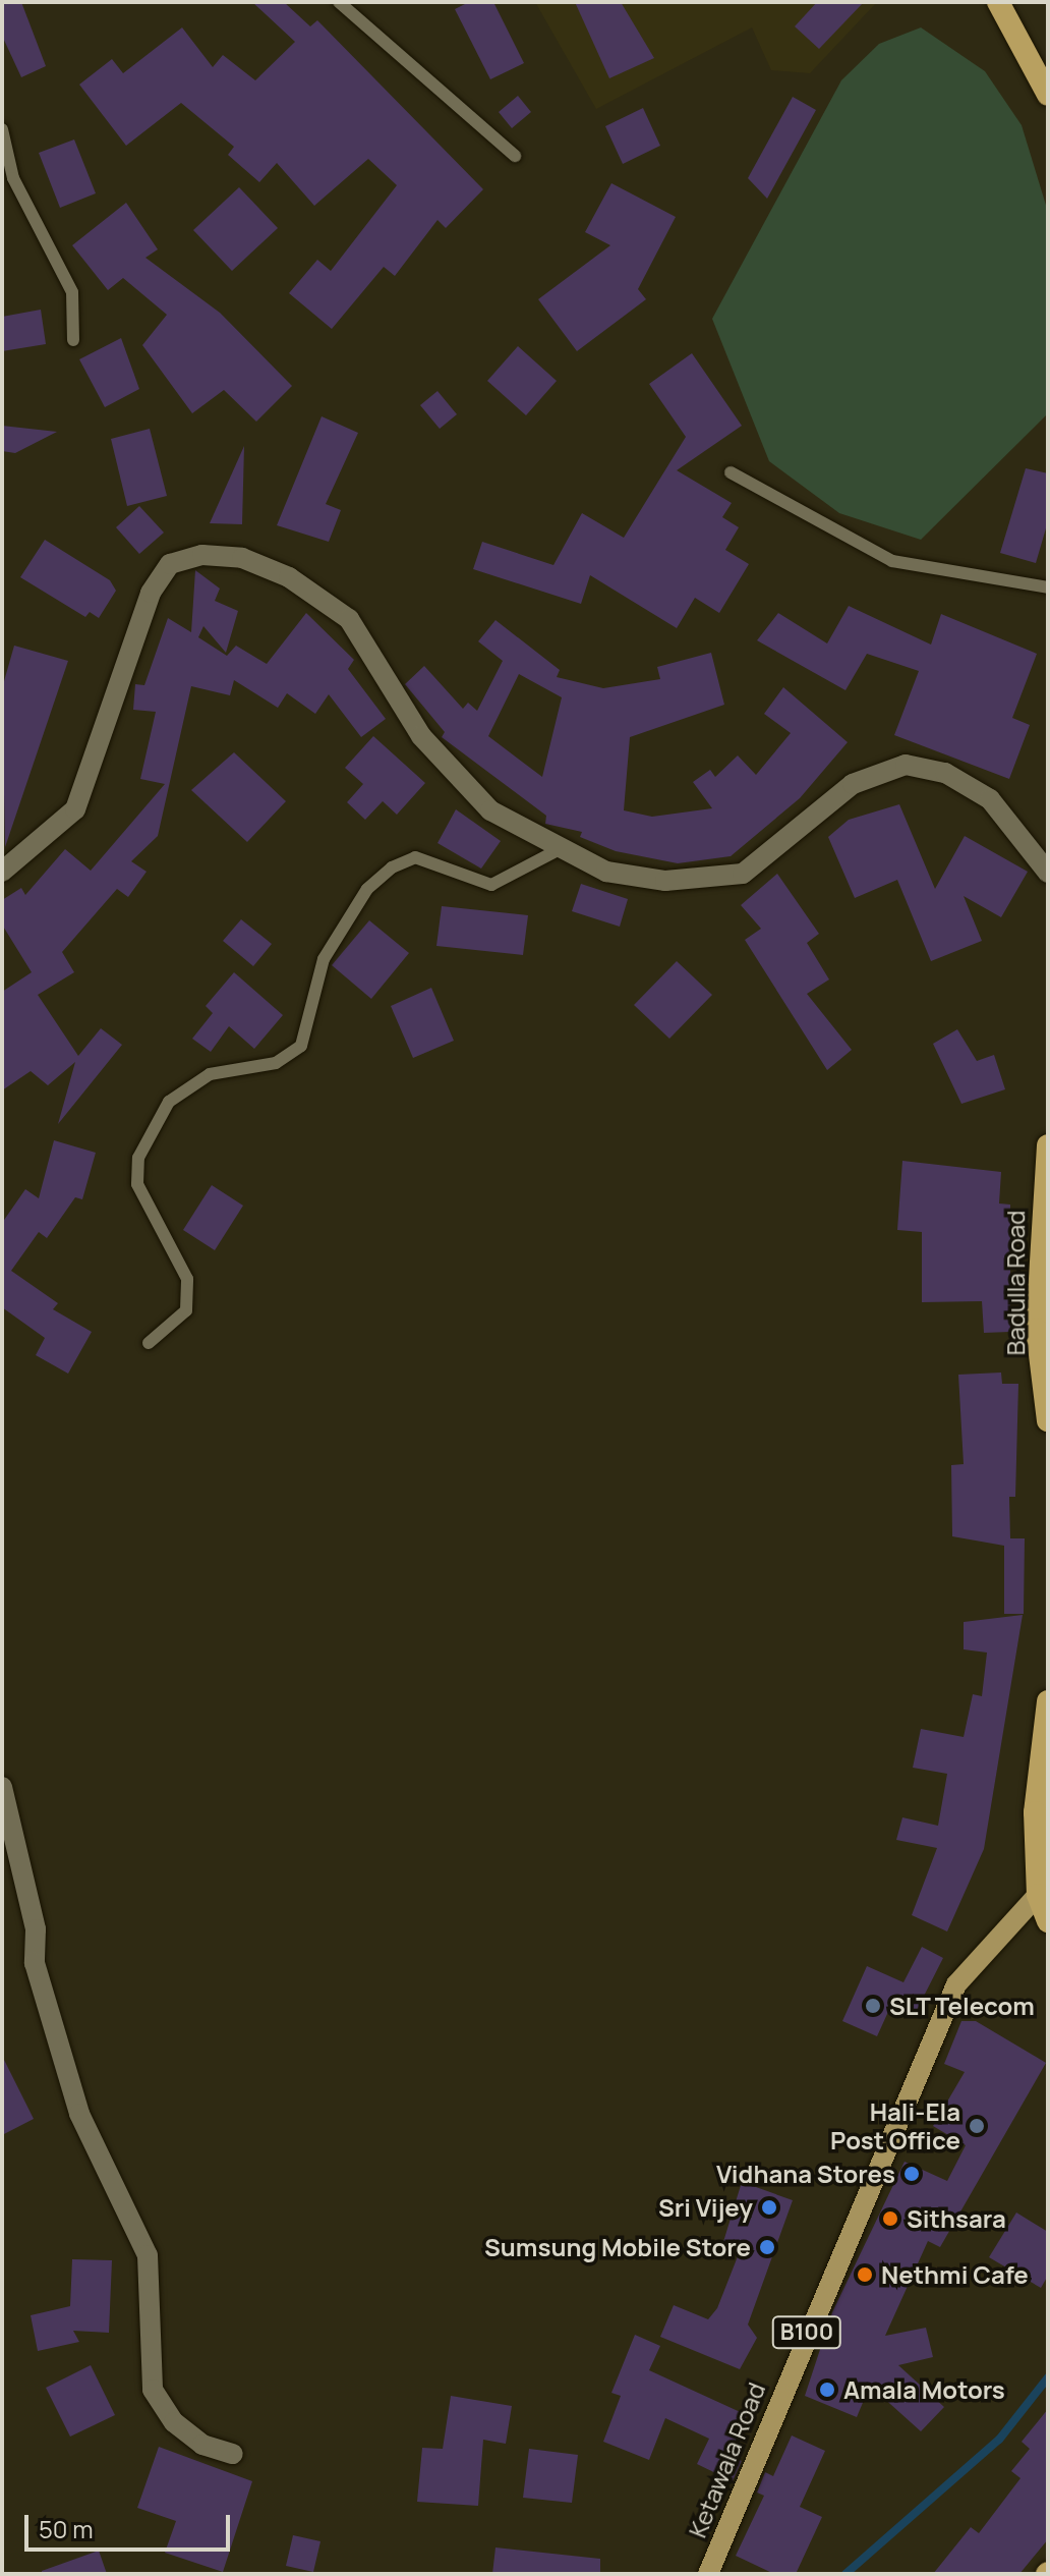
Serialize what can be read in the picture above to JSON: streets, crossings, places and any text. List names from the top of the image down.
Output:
{
  "streets": {
    "highway": ["Badulla Road"],
    "main road": ["B100", "Ketawala Road"]
  },
  "places": [
    "SLT Telecom",
    "Hali-Ela Post Office",
    "Vidhana Stores",
    "Sri Vijey",
    "Sithsara",
    "Sumsung Mobile Store",
    "Nethmi Cafe",
    "Amala Motors"
  ],
  "scale_bar": "50 m"
}
